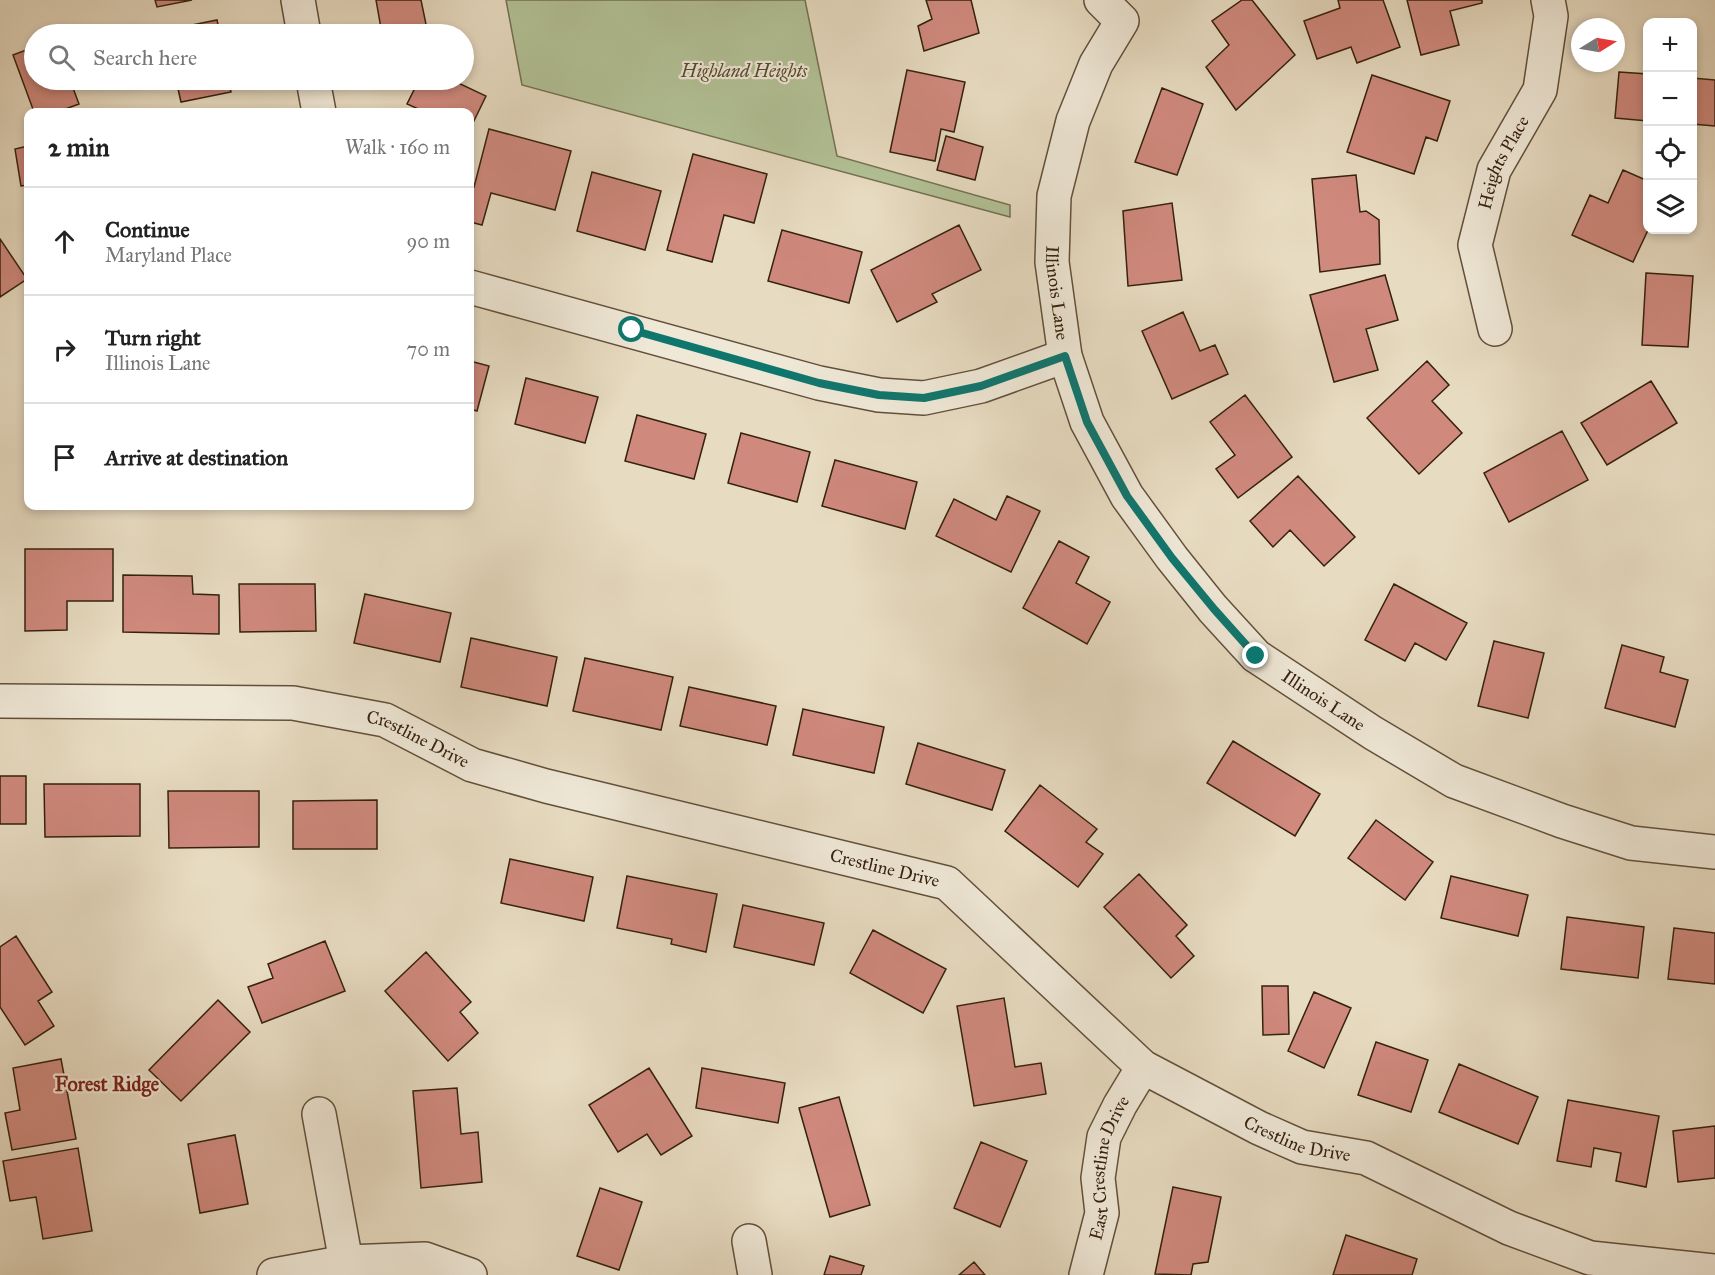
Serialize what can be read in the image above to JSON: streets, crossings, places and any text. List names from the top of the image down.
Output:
{
  "streets": {
    "street": [
      "Heights Place",
      "Illinois Lane",
      "Crestline Drive",
      "East Crestline Drive"
    ]
  },
  "crossings": [
    ["Crestline Drive", "East Crestline Drive"]
  ],
  "districts": ["Forest Ridge"],
  "parks": ["Highland Heights"],
  "north": "right",
  "page": {
    "map_buttons": ["+", "−"],
    "search": "Search here",
    "heading": ["2 min", "Walk · 160 m"],
    "list": [
      ["Continue", "Maryland Place", "90 m"],
      ["Turn right", "Illinois Lane", "70 m"],
      "Arrive at destination"
    ]
  }
}
